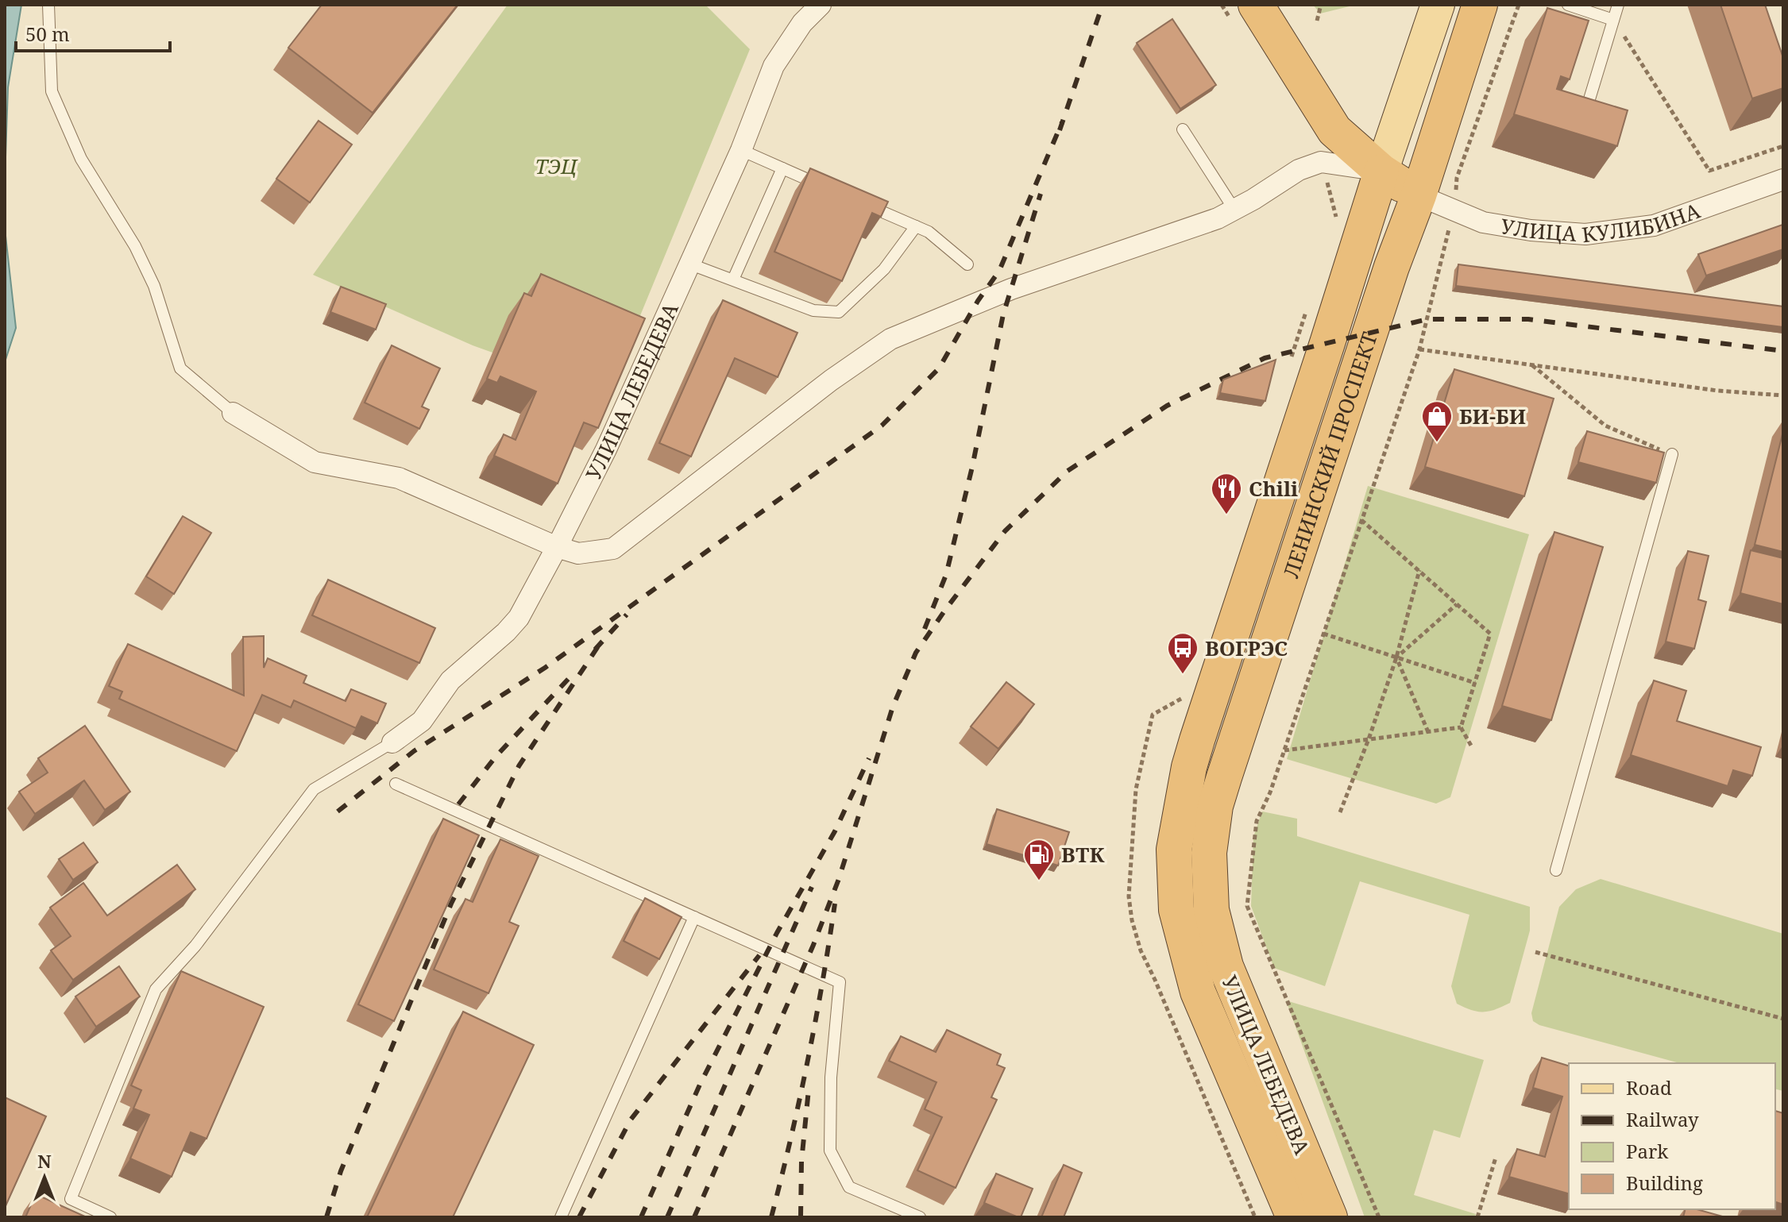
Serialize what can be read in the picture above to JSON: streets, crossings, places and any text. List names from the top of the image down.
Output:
{
  "streets": {
    "highway": ["УЛИЦА ЛЕБЕДЕВА", "ЛЕНИНСКИЙ ПРОСПЕКТ"],
    "street": ["УЛИЦА КУЛИБИНА"]
  },
  "crossings": [
    ["УЛИЦА КУЛИБИНА", "ЛЕНИНСКИЙ ПРОСПЕКТ"],
    ["УЛИЦА ЛЕБЕДЕВА", "ЛЕНИНСКИЙ ПРОСПЕКТ"]
  ],
  "parks": ["ТЭЦ"],
  "places": {
    "shop": ["БИ-БИ"],
    "restaurant": ["Chili"],
    "bus stop": ["ВОГРЭС"],
    "fuel station": ["ВТК"]
  },
  "legend": [
    "Road",
    "Railway",
    "Park",
    "Building"
  ],
  "scale_bar": "50 m",
  "north": "top"
}
